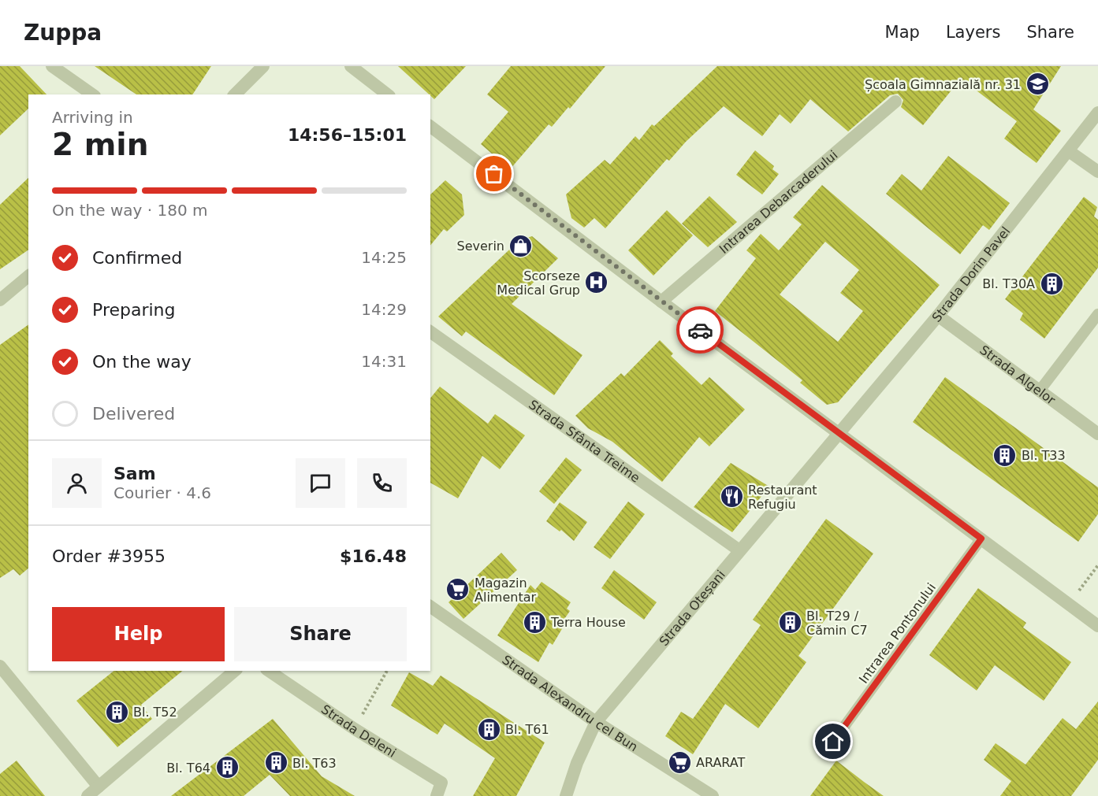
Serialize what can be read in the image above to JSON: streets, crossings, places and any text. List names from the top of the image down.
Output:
{
  "streets": {
    "street": [
      "Intrarea Debarcaderului",
      "Strada Dorin Pavel",
      "Strada Algelor",
      "Strada Sfânta Treime",
      "Strada Oteșani",
      "Strada Alexandru cel Bun",
      "Strada Deleni"
    ],
    "lane": ["Intrarea Pontonului"]
  },
  "crossings": [
    ["Strada Dorin Pavel", "Strada Algelor"],
    ["Strada Dorin Pavel", "Strada Oteșani"],
    ["Strada Sfânta Treime", "Strada Oteșani"],
    ["Strada Oteșani", "Strada Alexandru cel Bun"]
  ],
  "places": {
    "school or university": ["Școala Gimnazială nr. 31"],
    "shop": ["Severin"],
    "hospital": ["Scorseze Medical Grup"],
    "building": [
      "Bl. T30A",
      "Bl. T33",
      "Terra House",
      "Bl. T29 / Cămin C7",
      "Bl. T52",
      "Bl. T61",
      "Bl. T63",
      "Bl. T64"
    ],
    "restaurant": ["Restaurant Refugiu"],
    "supermarket": ["Magazin Alimentar", "ARARAT"]
  },
  "page": {
    "header": "Zuppa",
    "nav": ["Map", "Layers", "Share"],
    "heading": ["2 min", "Arriving in", "14:56–15:01"],
    "panel": [
      "Sam",
      "Courier · 4.6",
      "Order #3955",
      "$16.48"
    ],
    "bar": "On the way · 180 m",
    "list": [
      ["Confirmed", "14:25"],
      ["Preparing", "14:29"],
      ["On the way", "14:31"],
      "Delivered"
    ],
    "buttons": ["Help", "Share"]
  }
}
